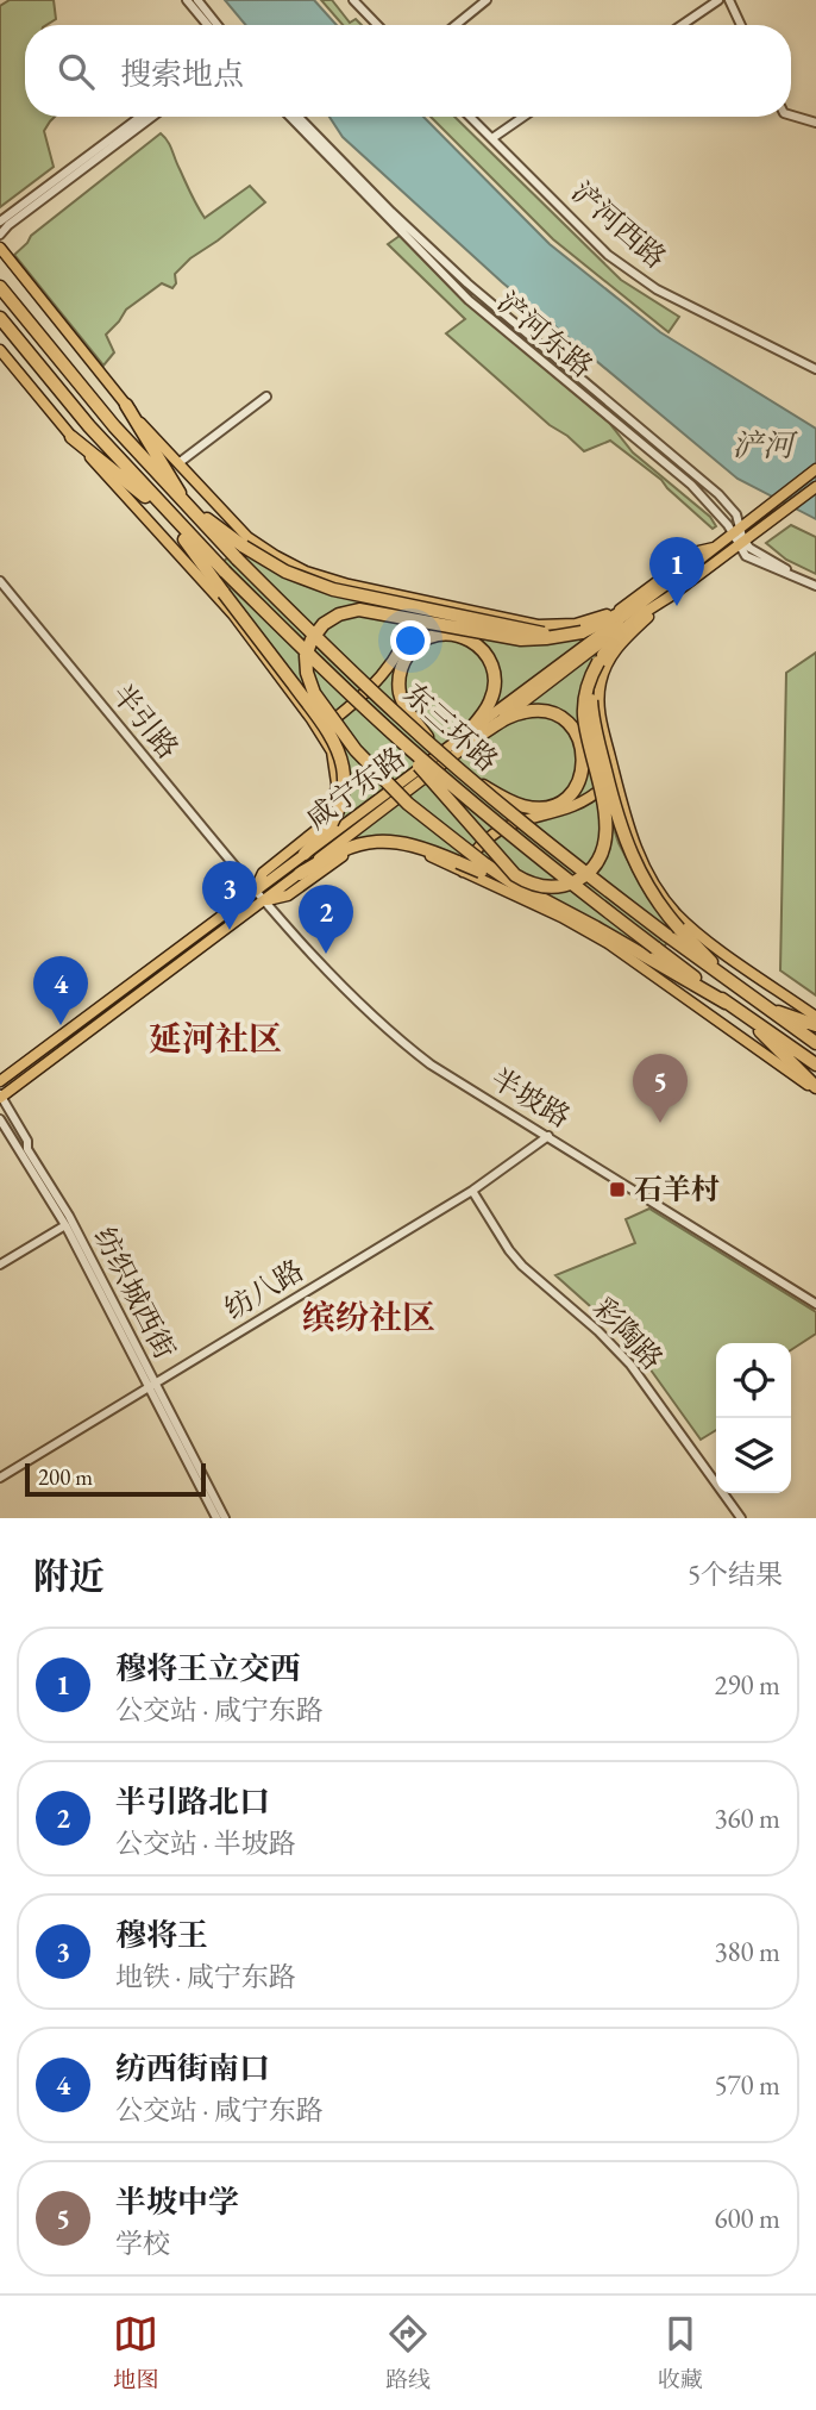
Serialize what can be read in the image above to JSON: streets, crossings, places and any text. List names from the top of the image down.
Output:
{
  "streets": {
    "highway": ["东三环路"],
    "main road": ["咸宁东路"],
    "street": [
      "浐河西路",
      "浐河东路",
      "半引路",
      "半坡路",
      "纺八路",
      "纺织城西街",
      "彩陶路"
    ]
  },
  "crossings": [
    ["浐河东路", "咸宁东路"],
    ["半引路", "咸宁东路"],
    ["半引路", "半坡路"],
    ["咸宁东路", "半坡路"],
    ["咸宁东路", "纺织城西街"],
    ["半坡路", "纺八路"],
    ["纺八路", "纺织城西街"],
    ["纺八路", "彩陶路"]
  ],
  "districts": ["延河社区", "缤纷社区"],
  "water": ["浐河"],
  "places": {
    "transit": ["石羊村"]
  },
  "scale_bar": "200 m",
  "page": {
    "search": "搜索地点",
    "pins": [
      "1",
      "3",
      "2",
      "4",
      "5"
    ],
    "scale": "200 m",
    "heading": ["附近", "5个结果"],
    "list": [
      {
        "mark": "1",
        "name": "穆将王立交西",
        "note": "公交站 · 咸宁东路",
        "value": "290 m"
      },
      {
        "mark": "2",
        "name": "半引路北口",
        "note": "公交站 · 半坡路",
        "value": "360 m"
      },
      {
        "mark": "3",
        "name": "穆将王",
        "note": "地铁 · 咸宁东路",
        "value": "380 m"
      },
      {
        "mark": "4",
        "name": "纺西街南口",
        "note": "公交站 · 咸宁东路",
        "value": "570 m"
      },
      {
        "mark": "5",
        "name": "半坡中学",
        "note": "学校",
        "value": "600 m"
      }
    ],
    "nav": ["地图", "路线", "收藏"]
  }
}
